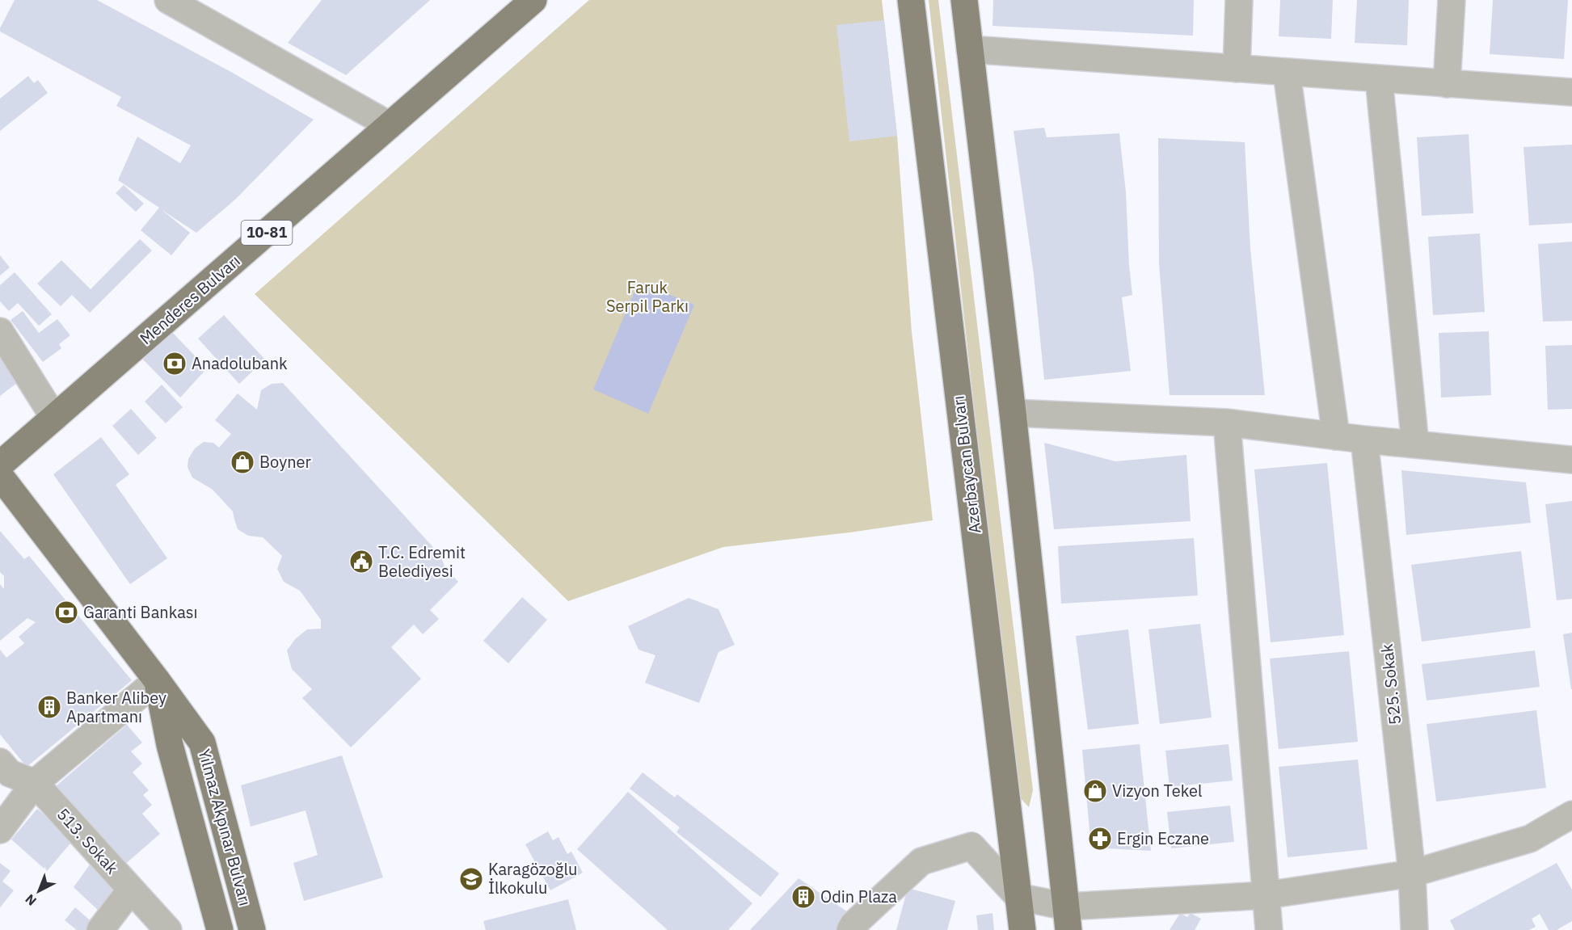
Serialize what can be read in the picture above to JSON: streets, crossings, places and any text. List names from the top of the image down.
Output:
{
  "streets": {
    "main road": [
      "10-81",
      "Menderes Bulvarı",
      "Azerbaycan Bulvarı",
      "Yılmaz Akpınar Bulvarı"
    ],
    "street": ["525. Sokak", "513. Sokak"]
  },
  "parks": ["Faruk Serpil Parkı"],
  "places": {
    "bank": ["Anadolubank", "Garanti Bankası"],
    "shop": ["Boyner", "Vizyon Tekel"],
    "public building": ["T.C. Edremit Belediyesi"],
    "building": ["Banker Alibey Apartmanı", "Odin Plaza"],
    "pharmacy": ["Ergin Eczane"],
    "school or university": ["Karagözoğlu İlkokulu"]
  },
  "north": "bottom left"
}
